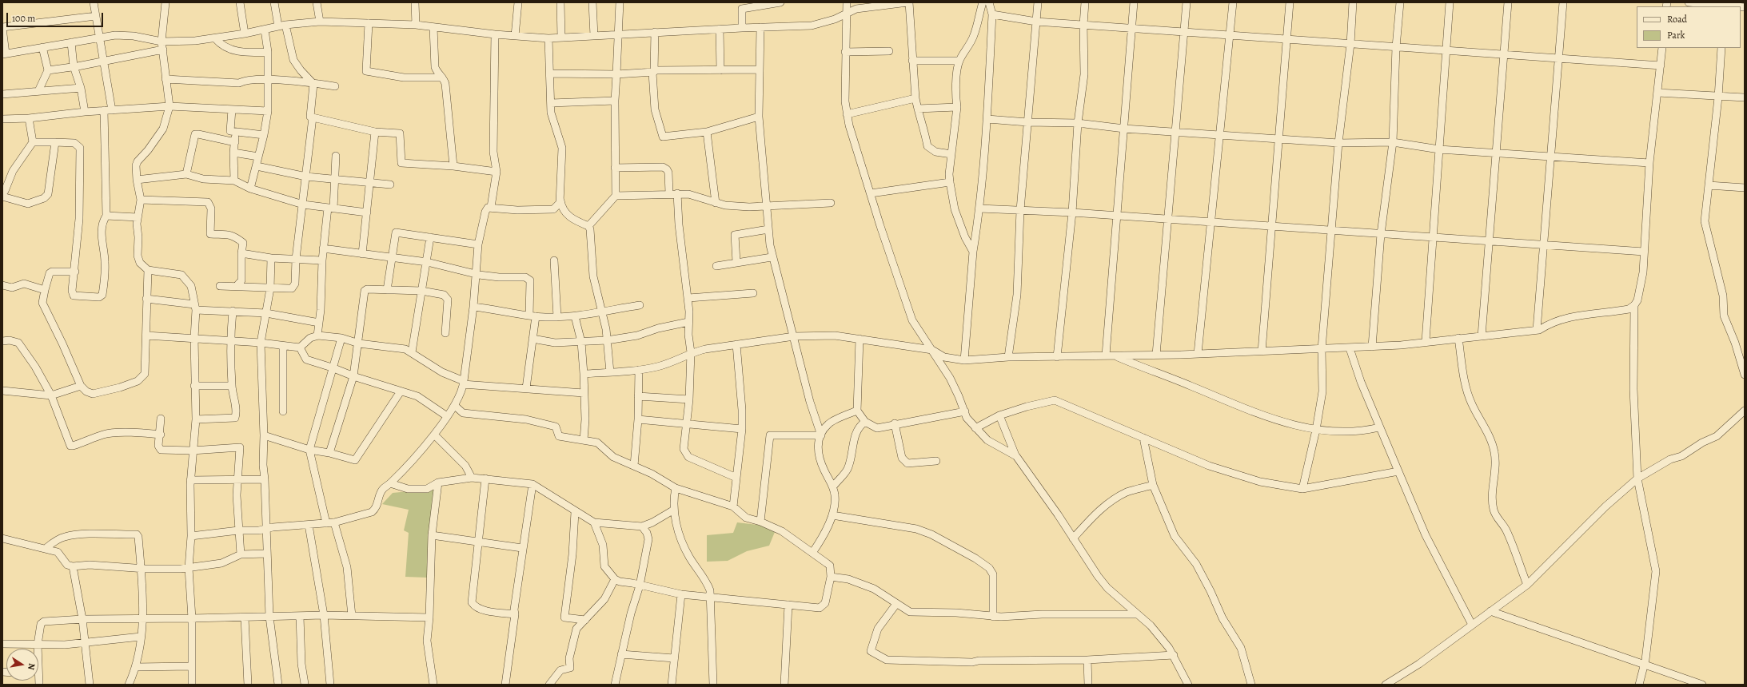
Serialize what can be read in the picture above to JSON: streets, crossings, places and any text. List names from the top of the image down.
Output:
{
  "legend": ["Road", "Park"],
  "scale_bar": "100 m",
  "north": "right"
}
